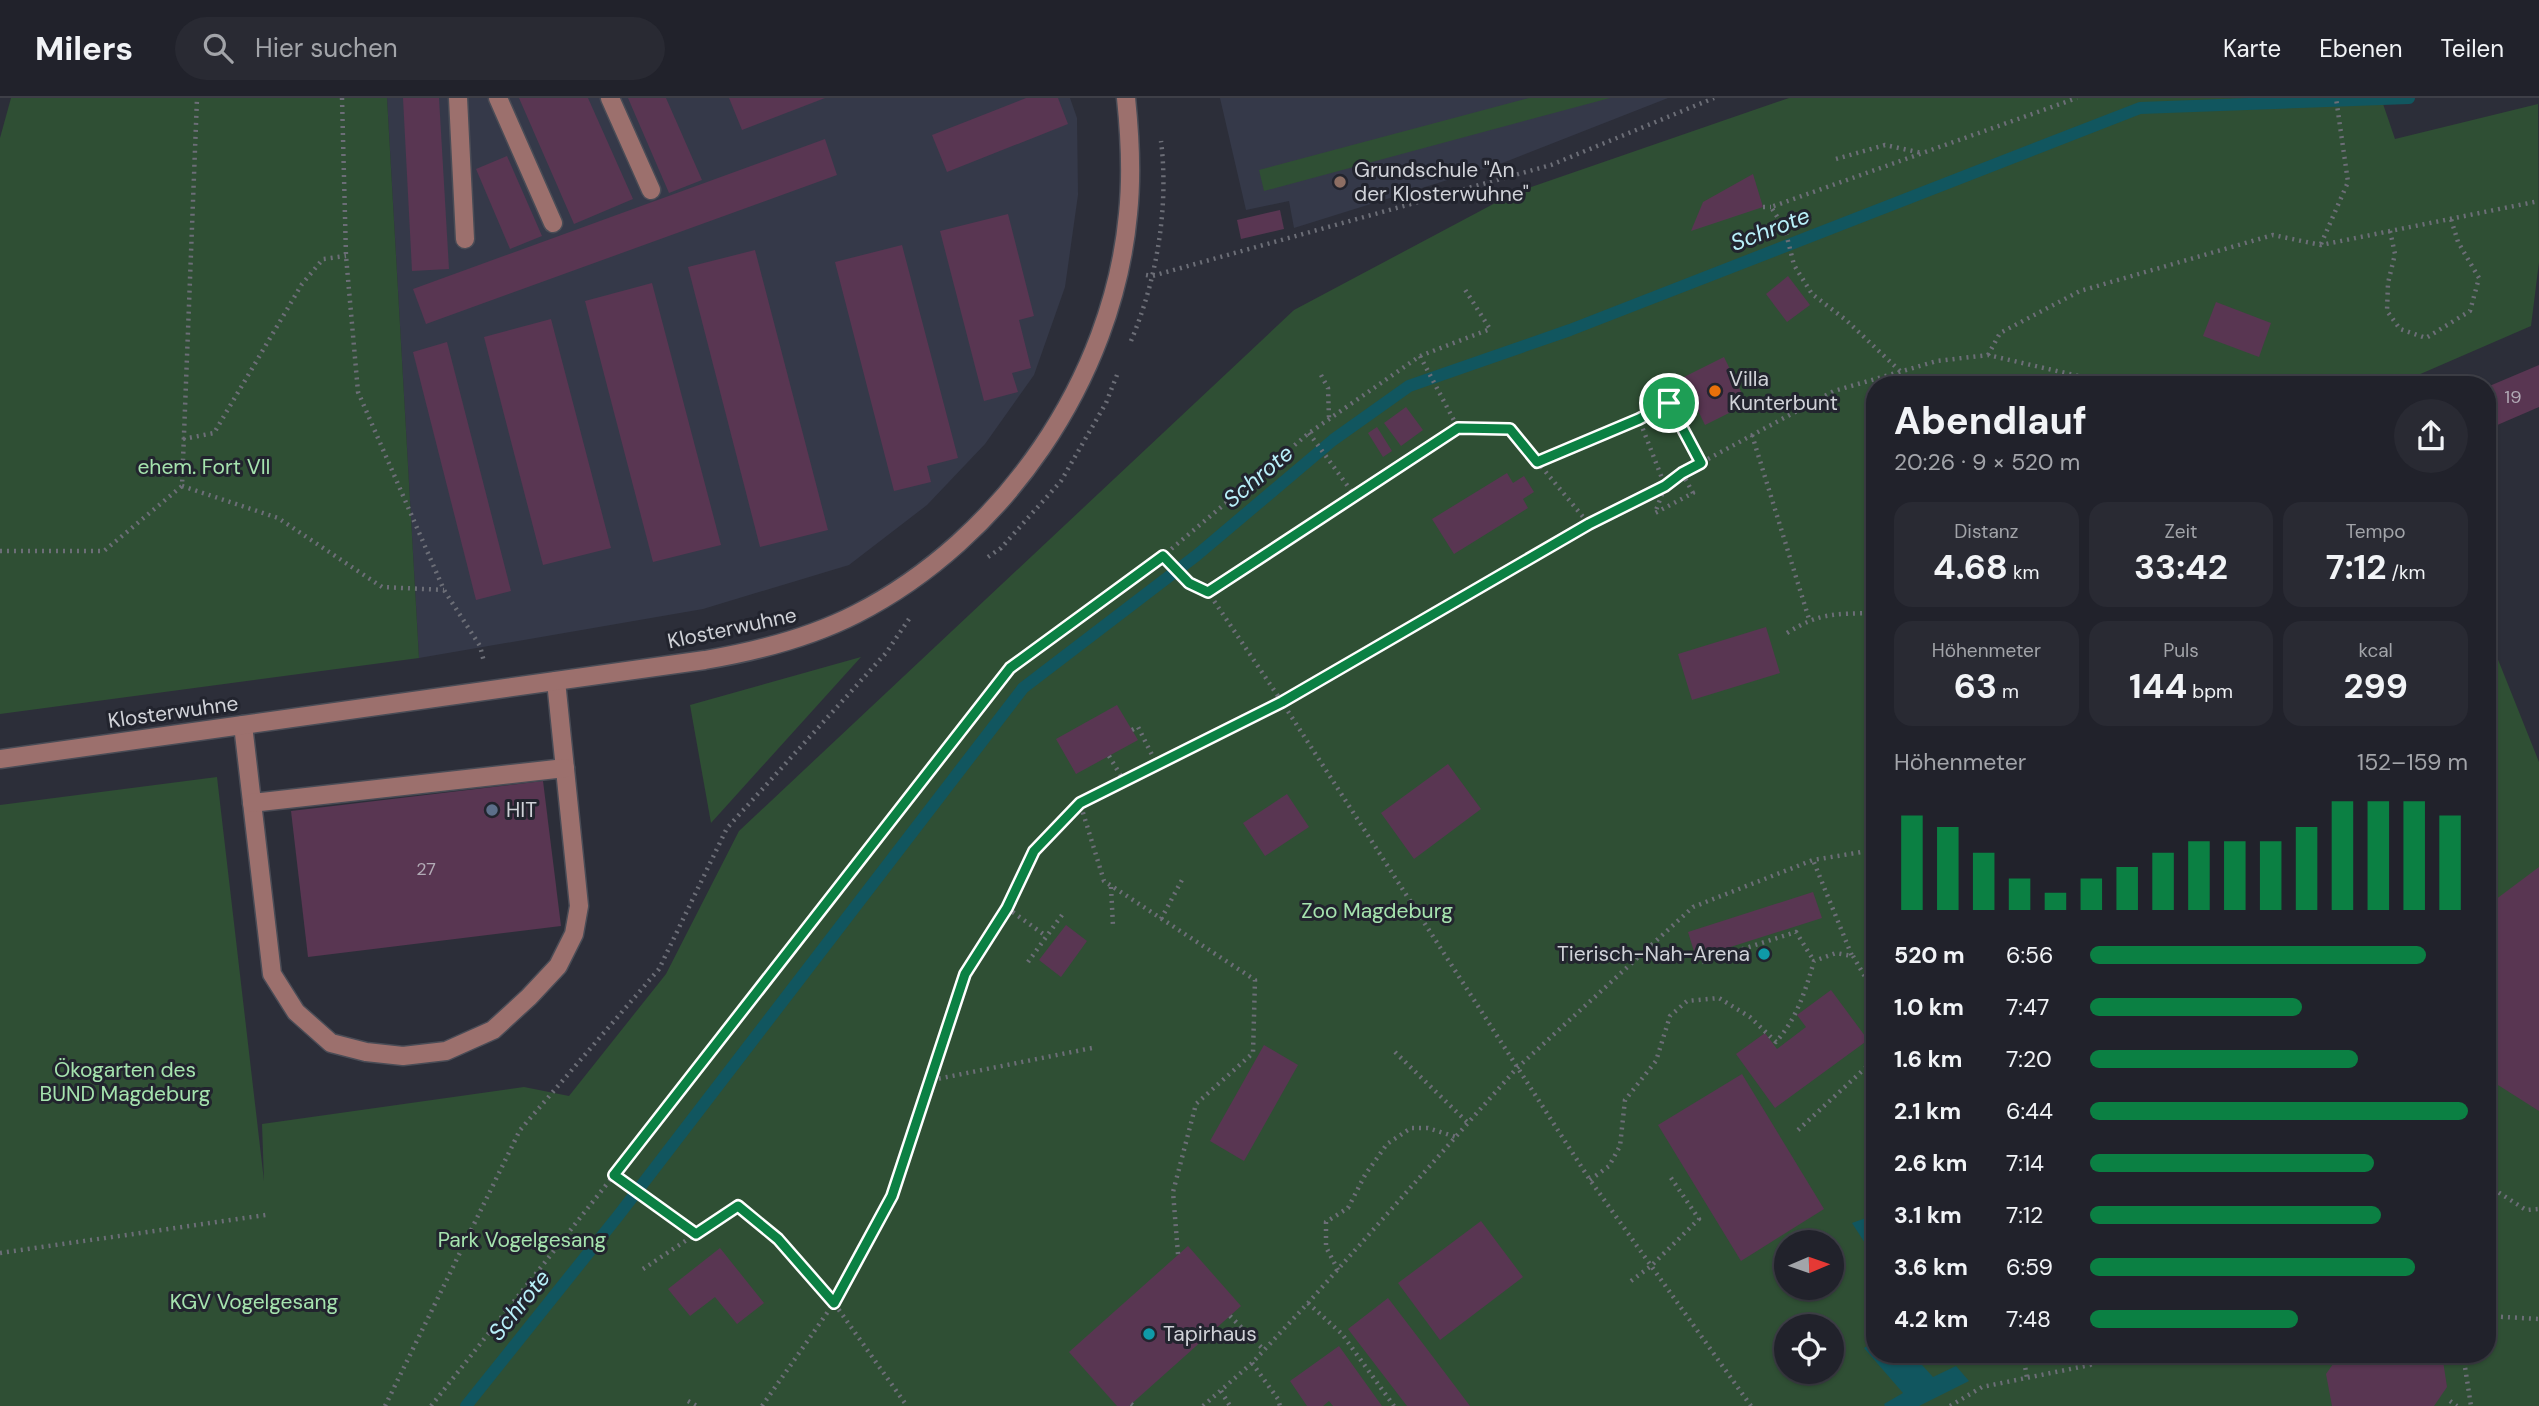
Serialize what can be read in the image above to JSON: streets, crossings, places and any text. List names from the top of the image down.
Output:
{
  "streets": {
    "street": ["Klosterwuhne"]
  },
  "water": ["Schrote"],
  "parks": [
    "ehem. Fort VII",
    "Zoo Magdeburg",
    "Ökogarten des BUND Magdeburg",
    "Park Vogelgesang",
    "KGV Vogelgesang"
  ],
  "places": [
    "Grundschule \"An der Klosterwuhne\"",
    "Villa Kunterbunt",
    "HIT",
    "Tierisch-Nah-Arena",
    "Tapirhaus"
  ],
  "house_numbers": ["19", "27"],
  "north": "right",
  "page": {
    "header": "Milers",
    "search": "Hier suchen",
    "nav": ["Karte", "Ebenen", "Teilen"],
    "heading": ["Abendlauf", "20:26 · 9 × 520 m"],
    "stats": [
      ["Distanz", "4.68 km"],
      ["Zeit", "33:42"],
      ["Tempo", "7:12 /km"],
      ["Höhenmeter", "63 m"],
      ["Puls", "144 bpm"],
      ["kcal", "299"]
    ],
    "chart": ["Höhenmeter", "152–159 m"],
    "list": [
      {
        "name": "520 m",
        "note": "6:56"
      },
      {
        "name": "1.0 km",
        "note": "7:47"
      },
      {
        "name": "1.6 km",
        "note": "7:20"
      },
      {
        "name": "2.1 km",
        "note": "6:44"
      },
      {
        "name": "2.6 km",
        "note": "7:14"
      },
      {
        "name": "3.1 km",
        "note": "7:12"
      },
      {
        "name": "3.6 km",
        "note": "6:59"
      },
      {
        "name": "4.2 km",
        "note": "7:48"
      }
    ]
  }
}
